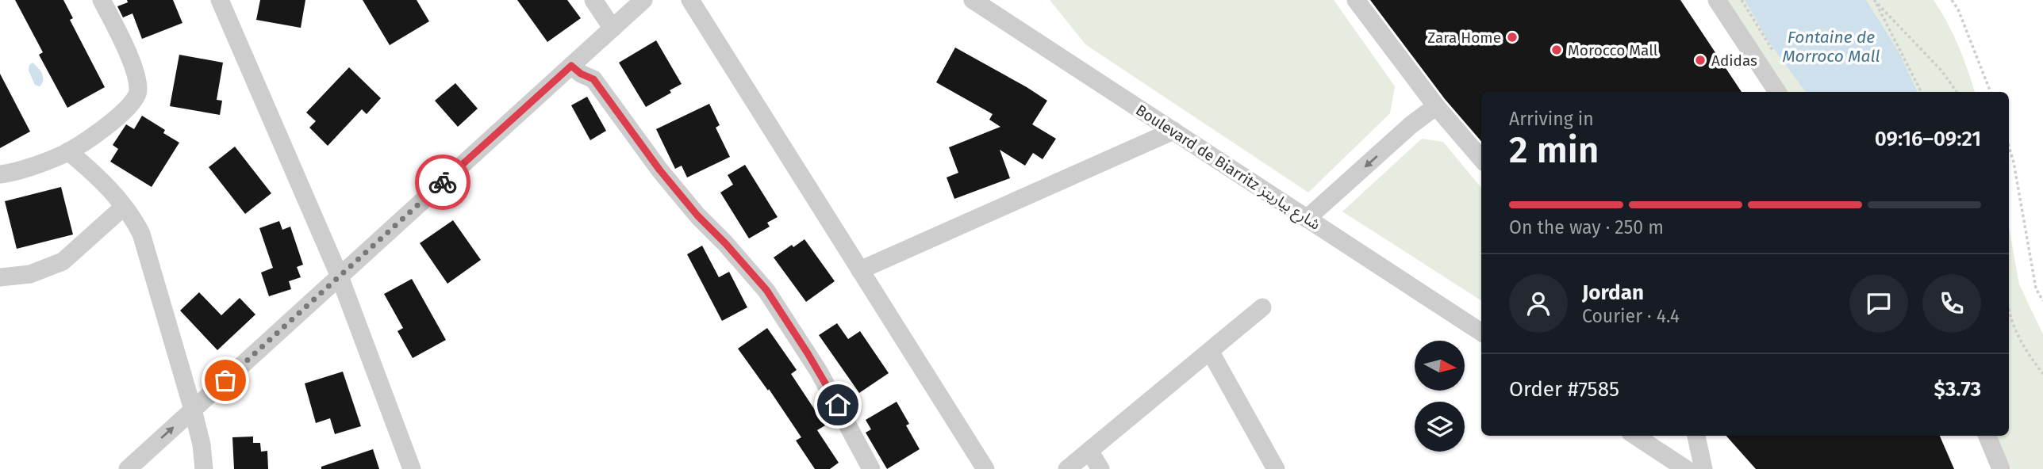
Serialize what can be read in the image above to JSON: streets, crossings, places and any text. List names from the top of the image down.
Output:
{
  "streets": {
    "street": ["Boulevard de Biarritz شارع بياريتز"]
  },
  "water": ["Fontaine de Morroco Mall"],
  "places": ["Zara Home", "Morocco Mall", "Adidas"],
  "north": "right",
  "page": {
    "heading": ["2 min", "Arriving in", "09:16–09:21"],
    "panel": [
      "Jordan",
      "Courier · 4.4",
      "Order #7585",
      "$3.73"
    ],
    "bar": "On the way · 250 m"
  }
}
